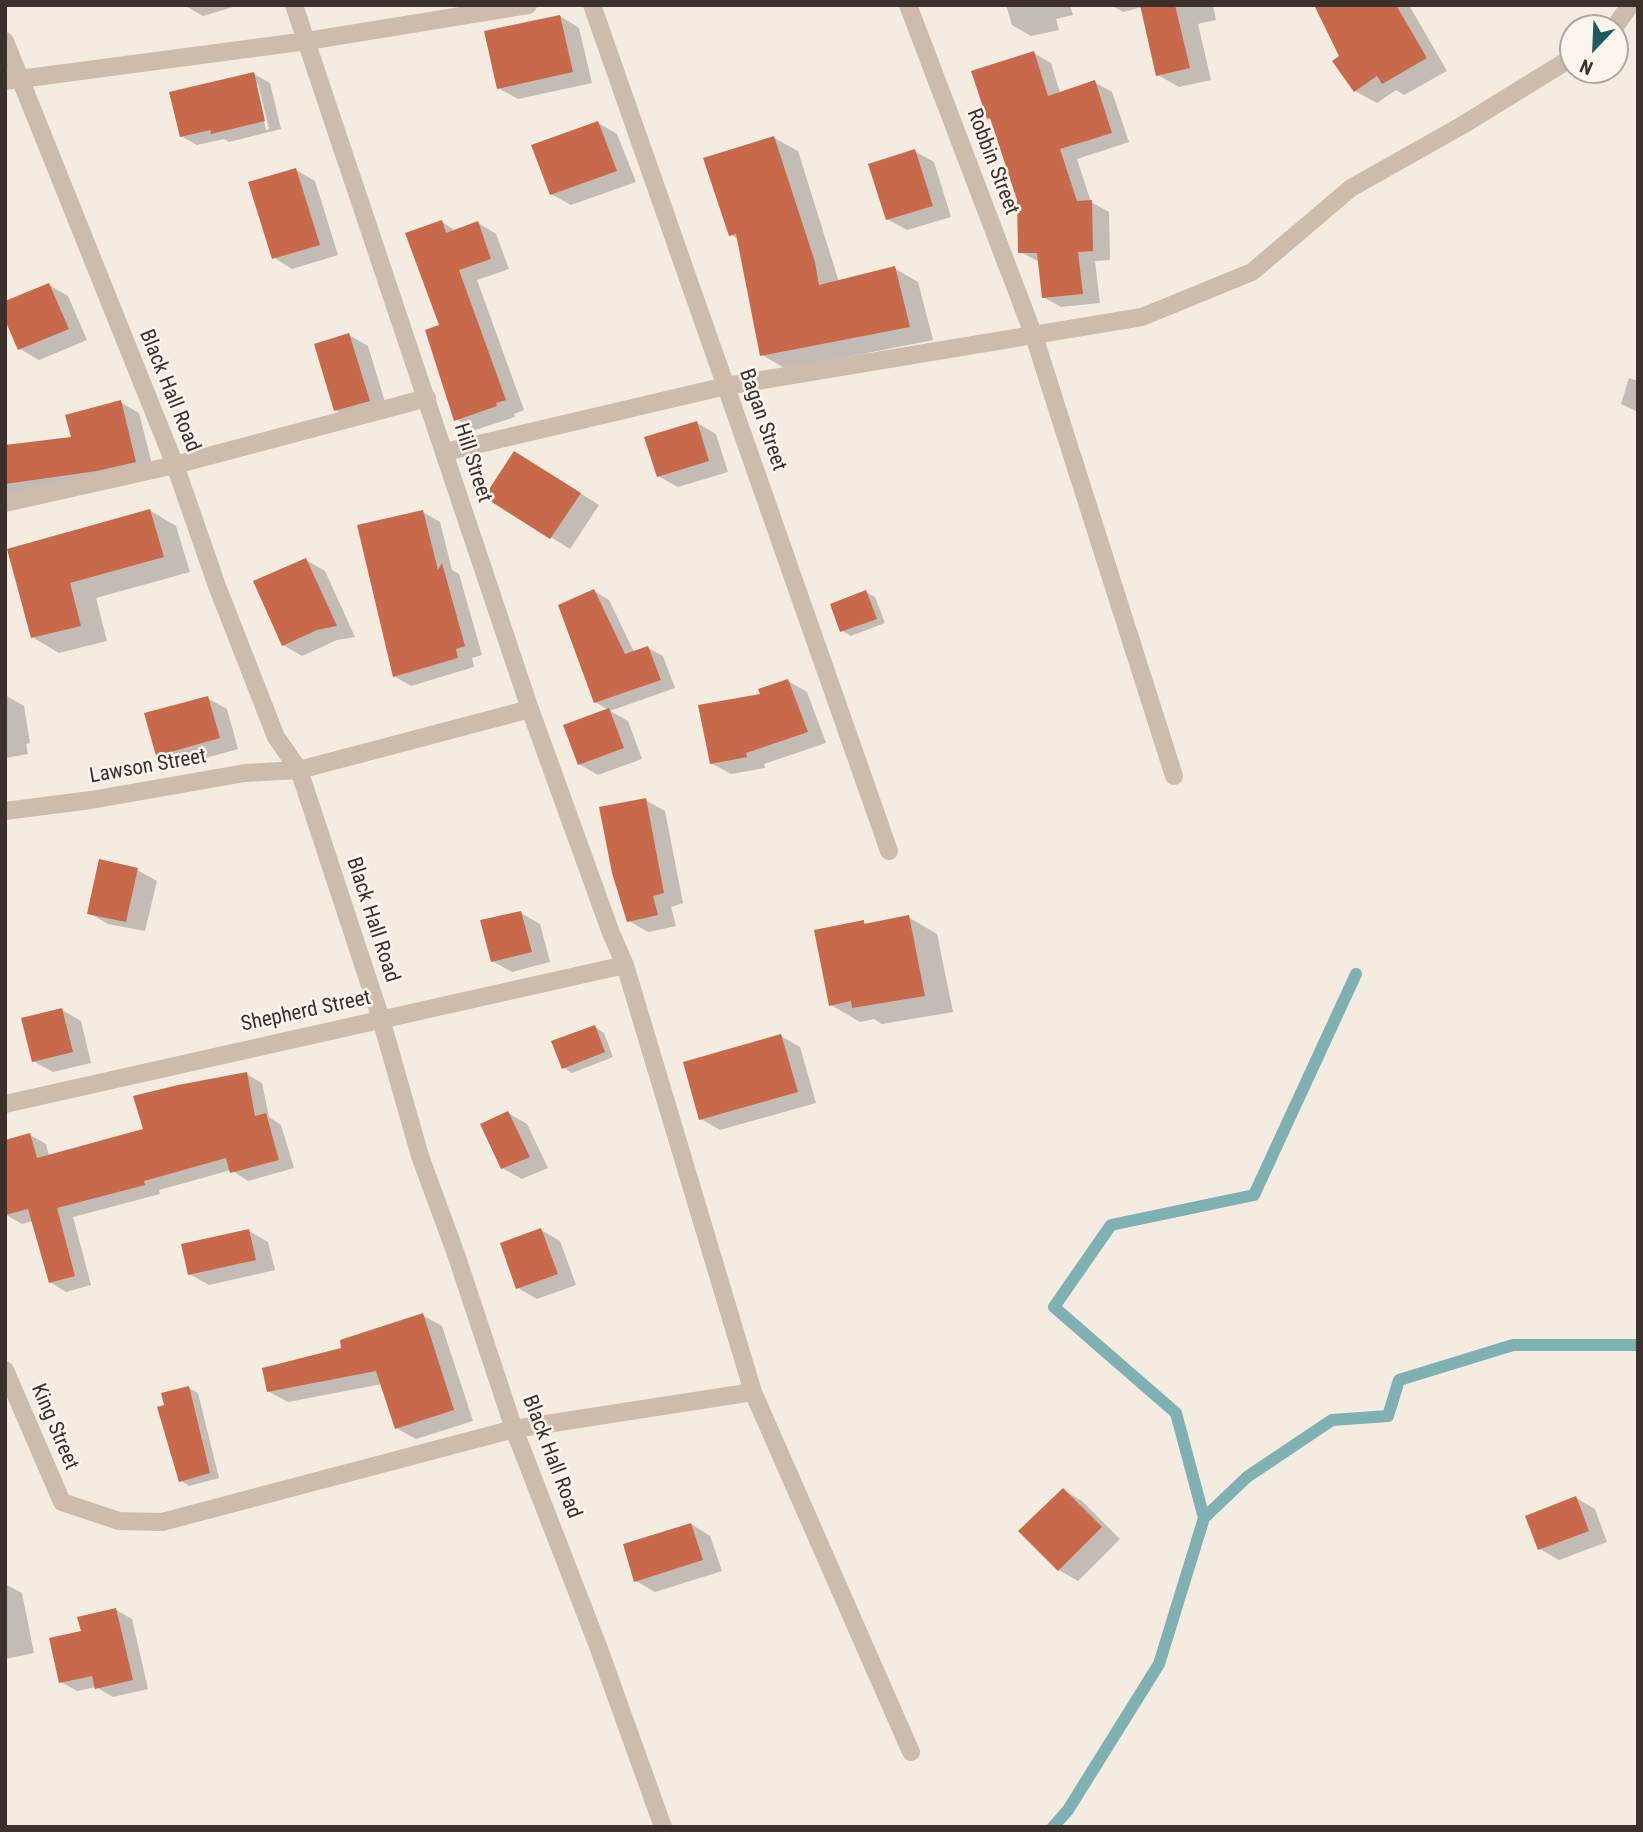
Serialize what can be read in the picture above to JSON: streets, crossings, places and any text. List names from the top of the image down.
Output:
{
  "streets": {
    "street": [
      "Robbin Street",
      "Black Hall Road",
      "Bagan Street",
      "Hill Street",
      "Lawson Street",
      "Shepherd Street",
      "King Street"
    ]
  },
  "crossings": [
    ["Black Hall Road", "Lawson Street"],
    ["Black Hall Road", "Shepherd Street"],
    ["Black Hall Road", "King Street"],
    ["Hill Street", "Lawson Street"],
    ["Hill Street", "Shepherd Street"]
  ],
  "north": "bottom left"
}
